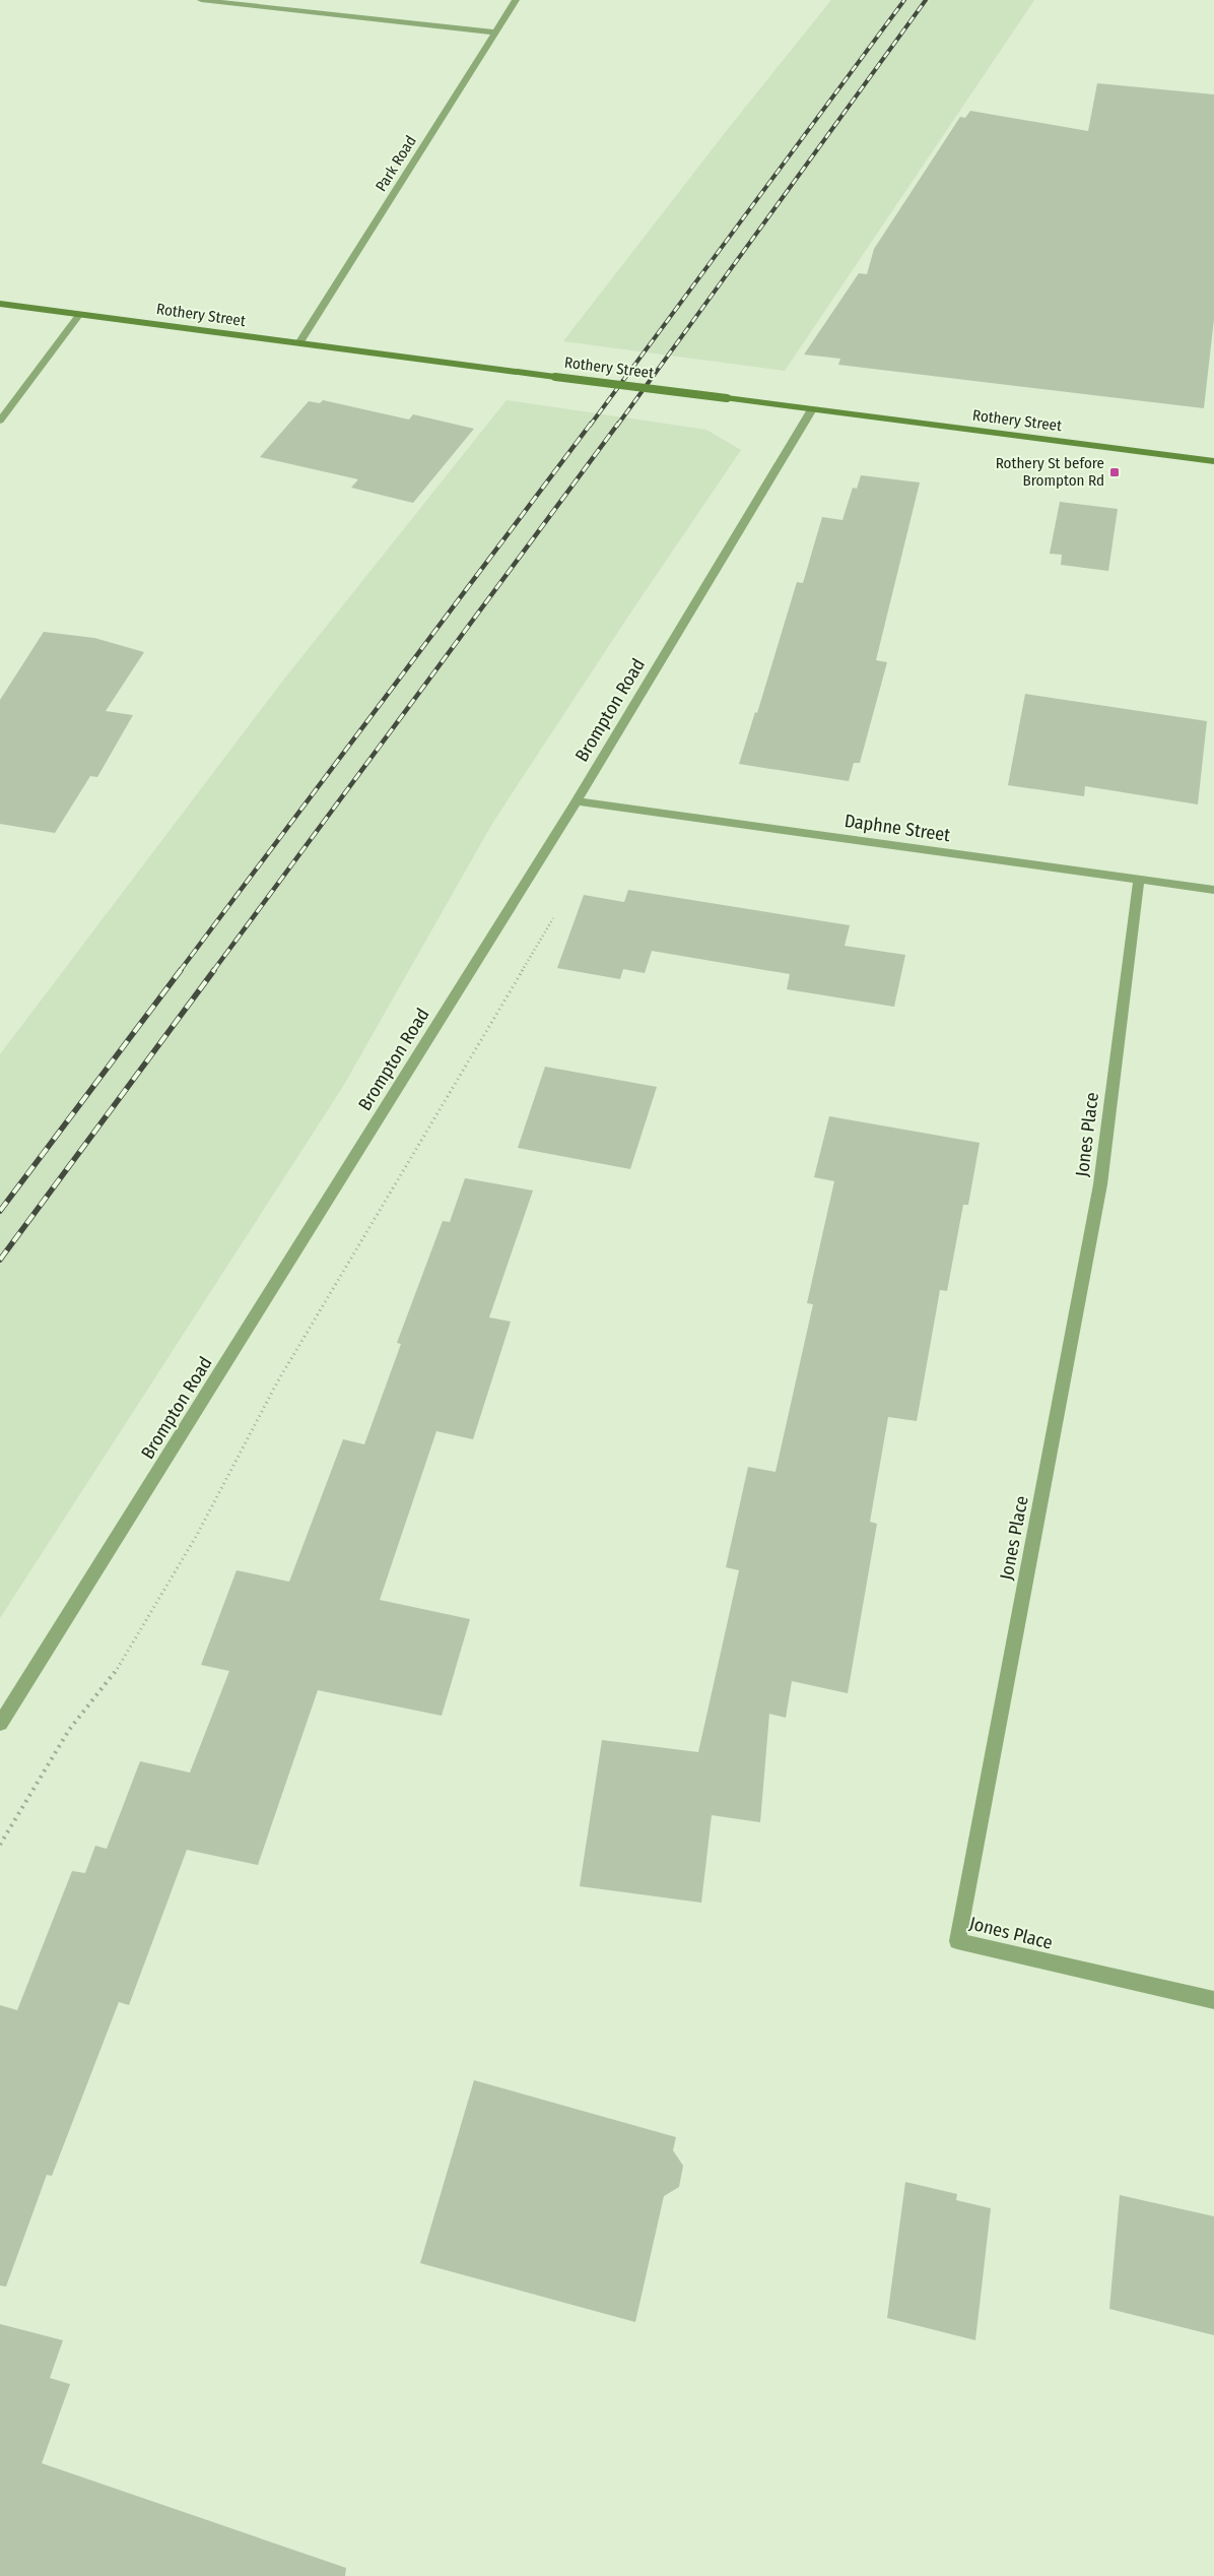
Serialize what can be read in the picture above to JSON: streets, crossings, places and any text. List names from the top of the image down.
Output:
{
  "streets": {
    "main road": ["Rothery Street"],
    "street": [
      "Park Road",
      "Brompton Road",
      "Daphne Street",
      "Jones Place"
    ]
  },
  "crossings": [
    ["Park Road", "Rothery Street"],
    ["Rothery Street", "Brompton Road"],
    ["Brompton Road", "Daphne Street"],
    ["Daphne Street", "Jones Place"]
  ],
  "places": {
    "transit": ["Rothery St before Brompton Rd"]
  }
}
